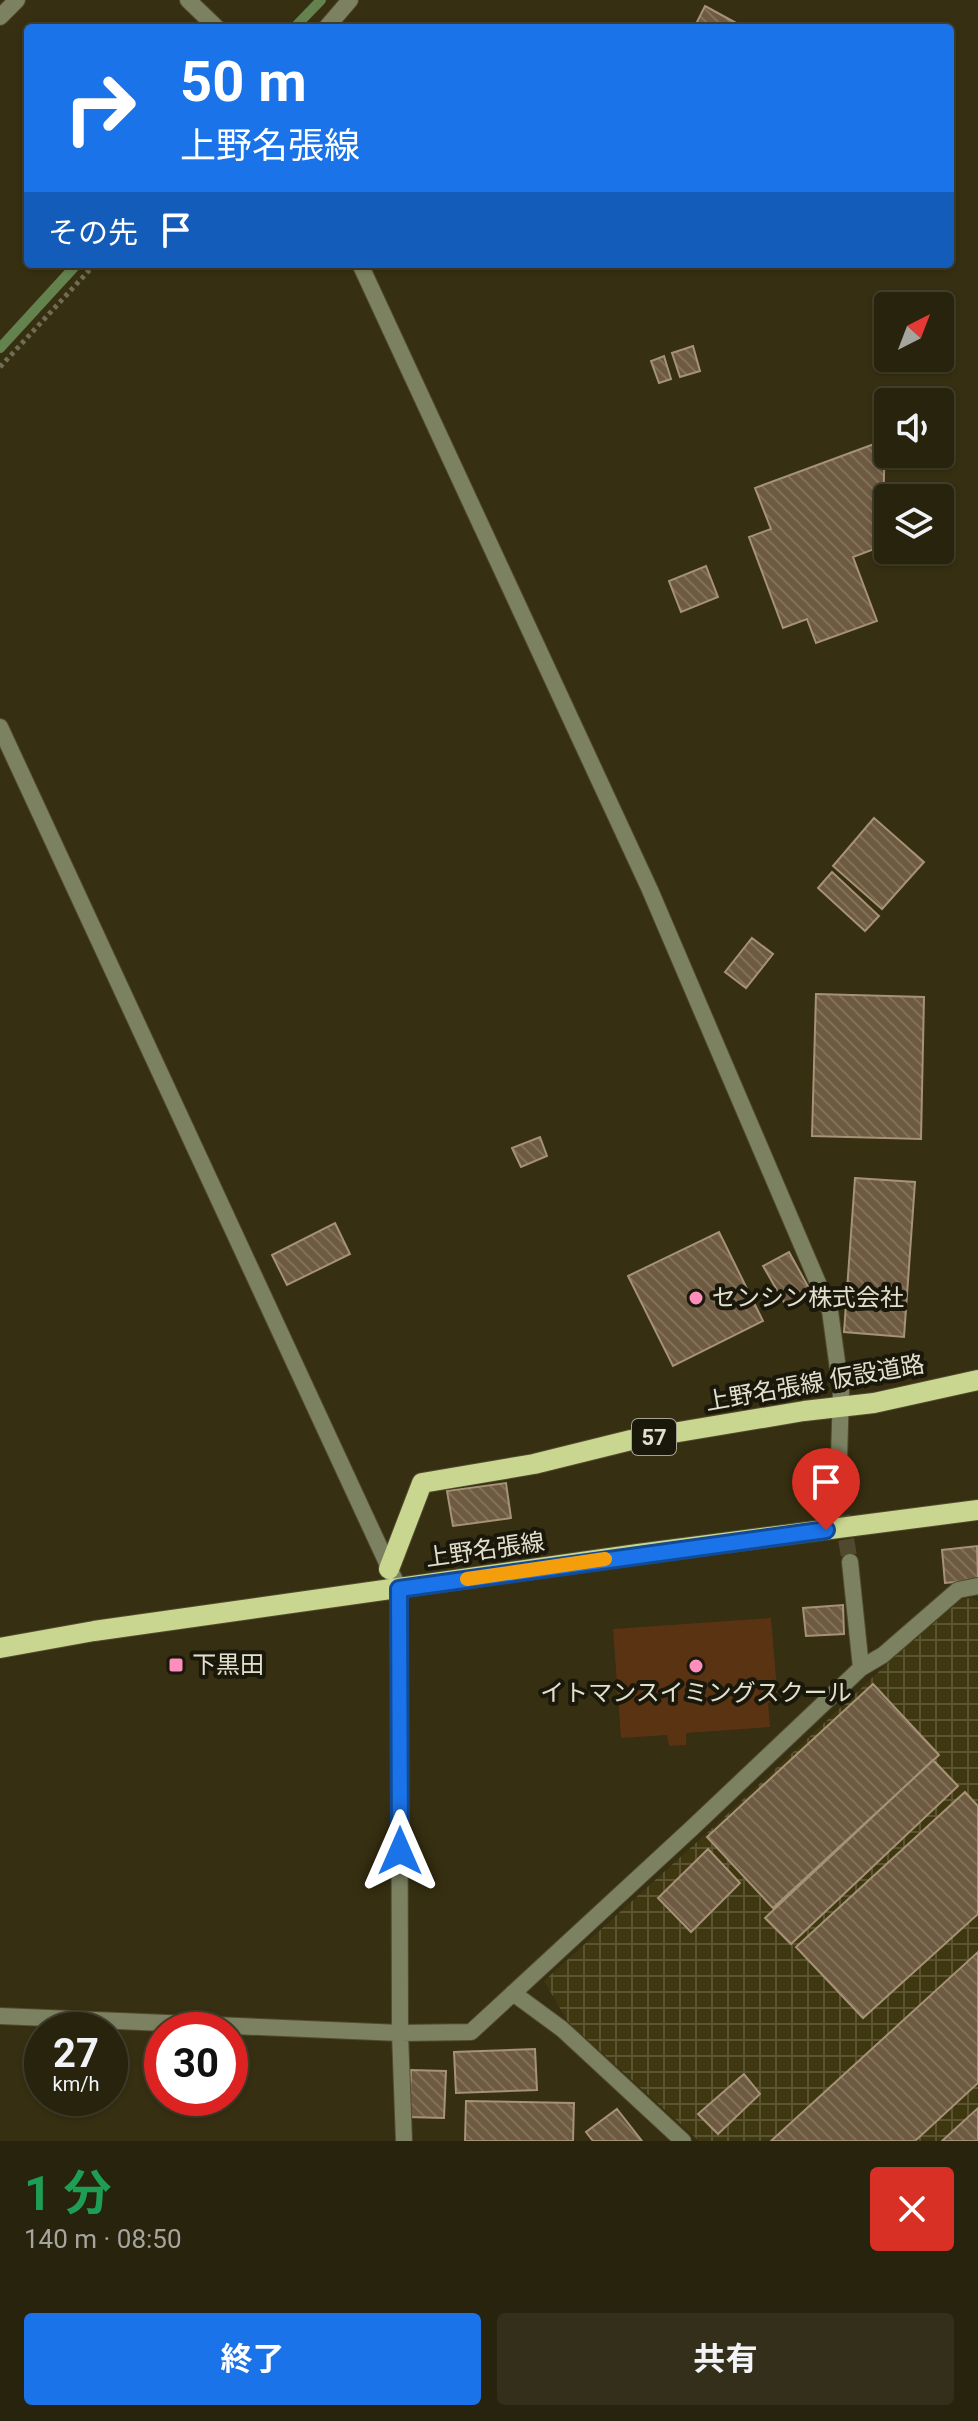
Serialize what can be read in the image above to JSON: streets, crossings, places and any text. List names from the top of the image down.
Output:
{
  "streets": {
    "main road": ["上野名張線 仮設道路", "57", "上野名張線"]
  },
  "places": {
    "other": ["センシン株式会社", "イトマンスイミングスクール"],
    "transit": ["下黒田"]
  },
  "north": "top right",
  "page": {
    "turn": ["50 m", "上野名張線"],
    "then": "その先",
    "speed": "27 km/h",
    "limit": "30",
    "heading": ["1 分", "140 m · 08:50"],
    "buttons": ["終了", "共有"]
  }
}
